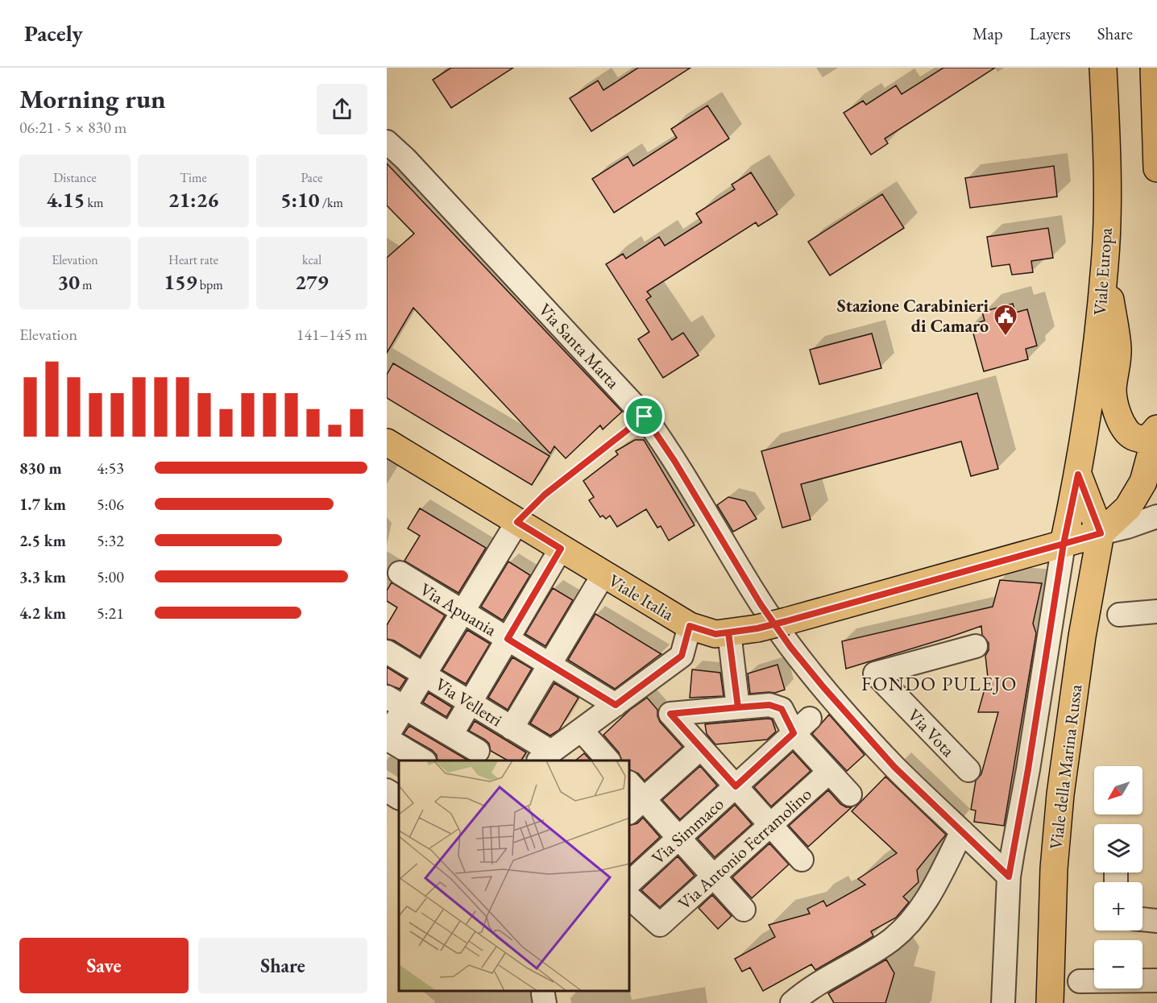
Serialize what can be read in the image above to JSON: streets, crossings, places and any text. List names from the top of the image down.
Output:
{
  "streets": {
    "main road": ["Viale Europa", "Viale Italia", "Viale della Marina Russa"],
    "street": [
      "Via Santa Marta",
      "Via Apuania",
      "Via Velletri",
      "Via Vota",
      "Via Simmaco",
      "Via Antonio Ferramolino"
    ]
  },
  "crossings": [
    ["Viale Europa", "Viale Italia"],
    ["Viale Italia", "Viale della Marina Russa"]
  ],
  "districts": ["FONDO PULEJO"],
  "places": {
    "public building": ["Stazione Carabinieri di Camaro"]
  },
  "north": "bottom left",
  "page": {
    "header": "Pacely",
    "nav": ["Map", "Layers", "Share"],
    "heading": ["Morning run", "06:21 · 5 × 830 m"],
    "stats": [
      ["Distance", "4.15 km"],
      ["Time", "21:26"],
      ["Pace", "5:10 /km"],
      ["Elevation", "30 m"],
      ["Heart rate", "159 bpm"],
      ["kcal", "279"]
    ],
    "chart": ["Elevation", "141–145 m"],
    "list": [
      {
        "name": "830 m",
        "note": "4:53"
      },
      {
        "name": "1.7 km",
        "note": "5:06"
      },
      {
        "name": "2.5 km",
        "note": "5:32"
      },
      {
        "name": "3.3 km",
        "note": "5:00"
      },
      {
        "name": "4.2 km",
        "note": "5:21"
      }
    ],
    "map_buttons": ["+", "−"],
    "buttons": ["Save", "Share"]
  }
}
